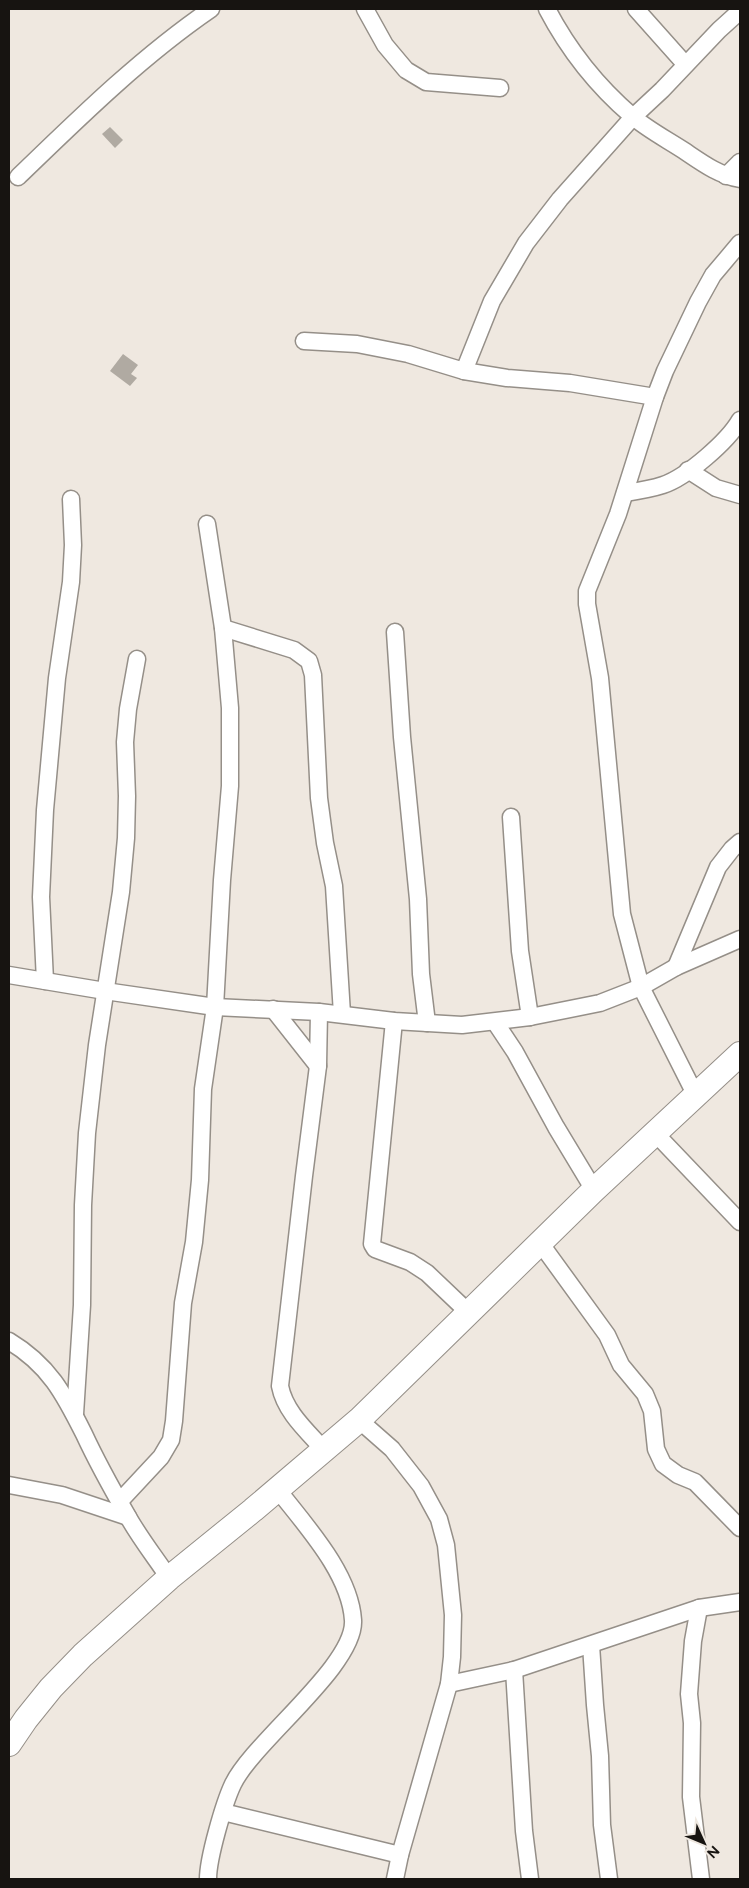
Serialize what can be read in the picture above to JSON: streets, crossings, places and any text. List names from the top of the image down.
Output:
{
  "north": "bottom right"
}
